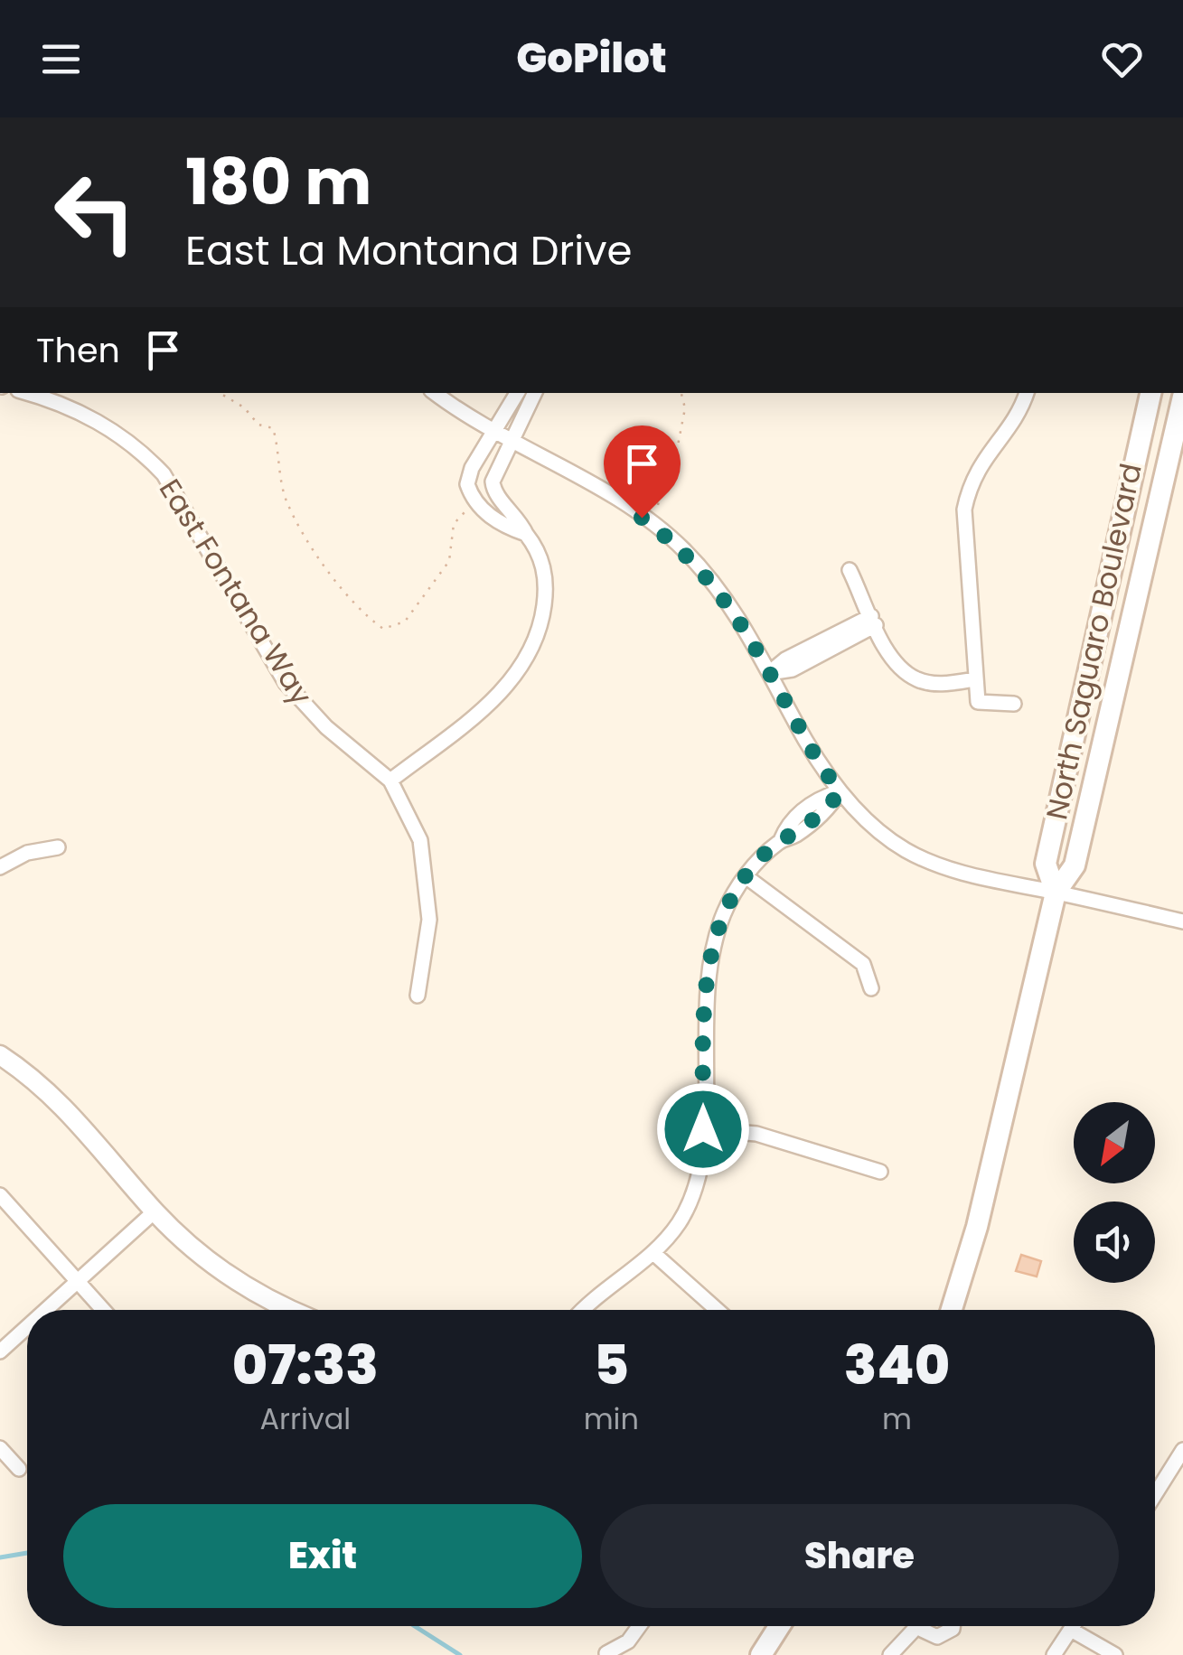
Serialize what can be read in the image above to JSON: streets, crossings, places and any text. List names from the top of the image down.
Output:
{
  "streets": {
    "main road": ["North Saguaro Boulevard"],
    "street": ["East Fontana Way"]
  },
  "north": "bottom left",
  "page": {
    "header": "GoPilot",
    "turn": ["180 m", "East La Montana Drive"],
    "then": "Then",
    "eta": [
      "07:33",
      "Arrival",
      "5",
      "min",
      "340",
      "m"
    ],
    "buttons": ["Exit", "Share"]
  }
}
